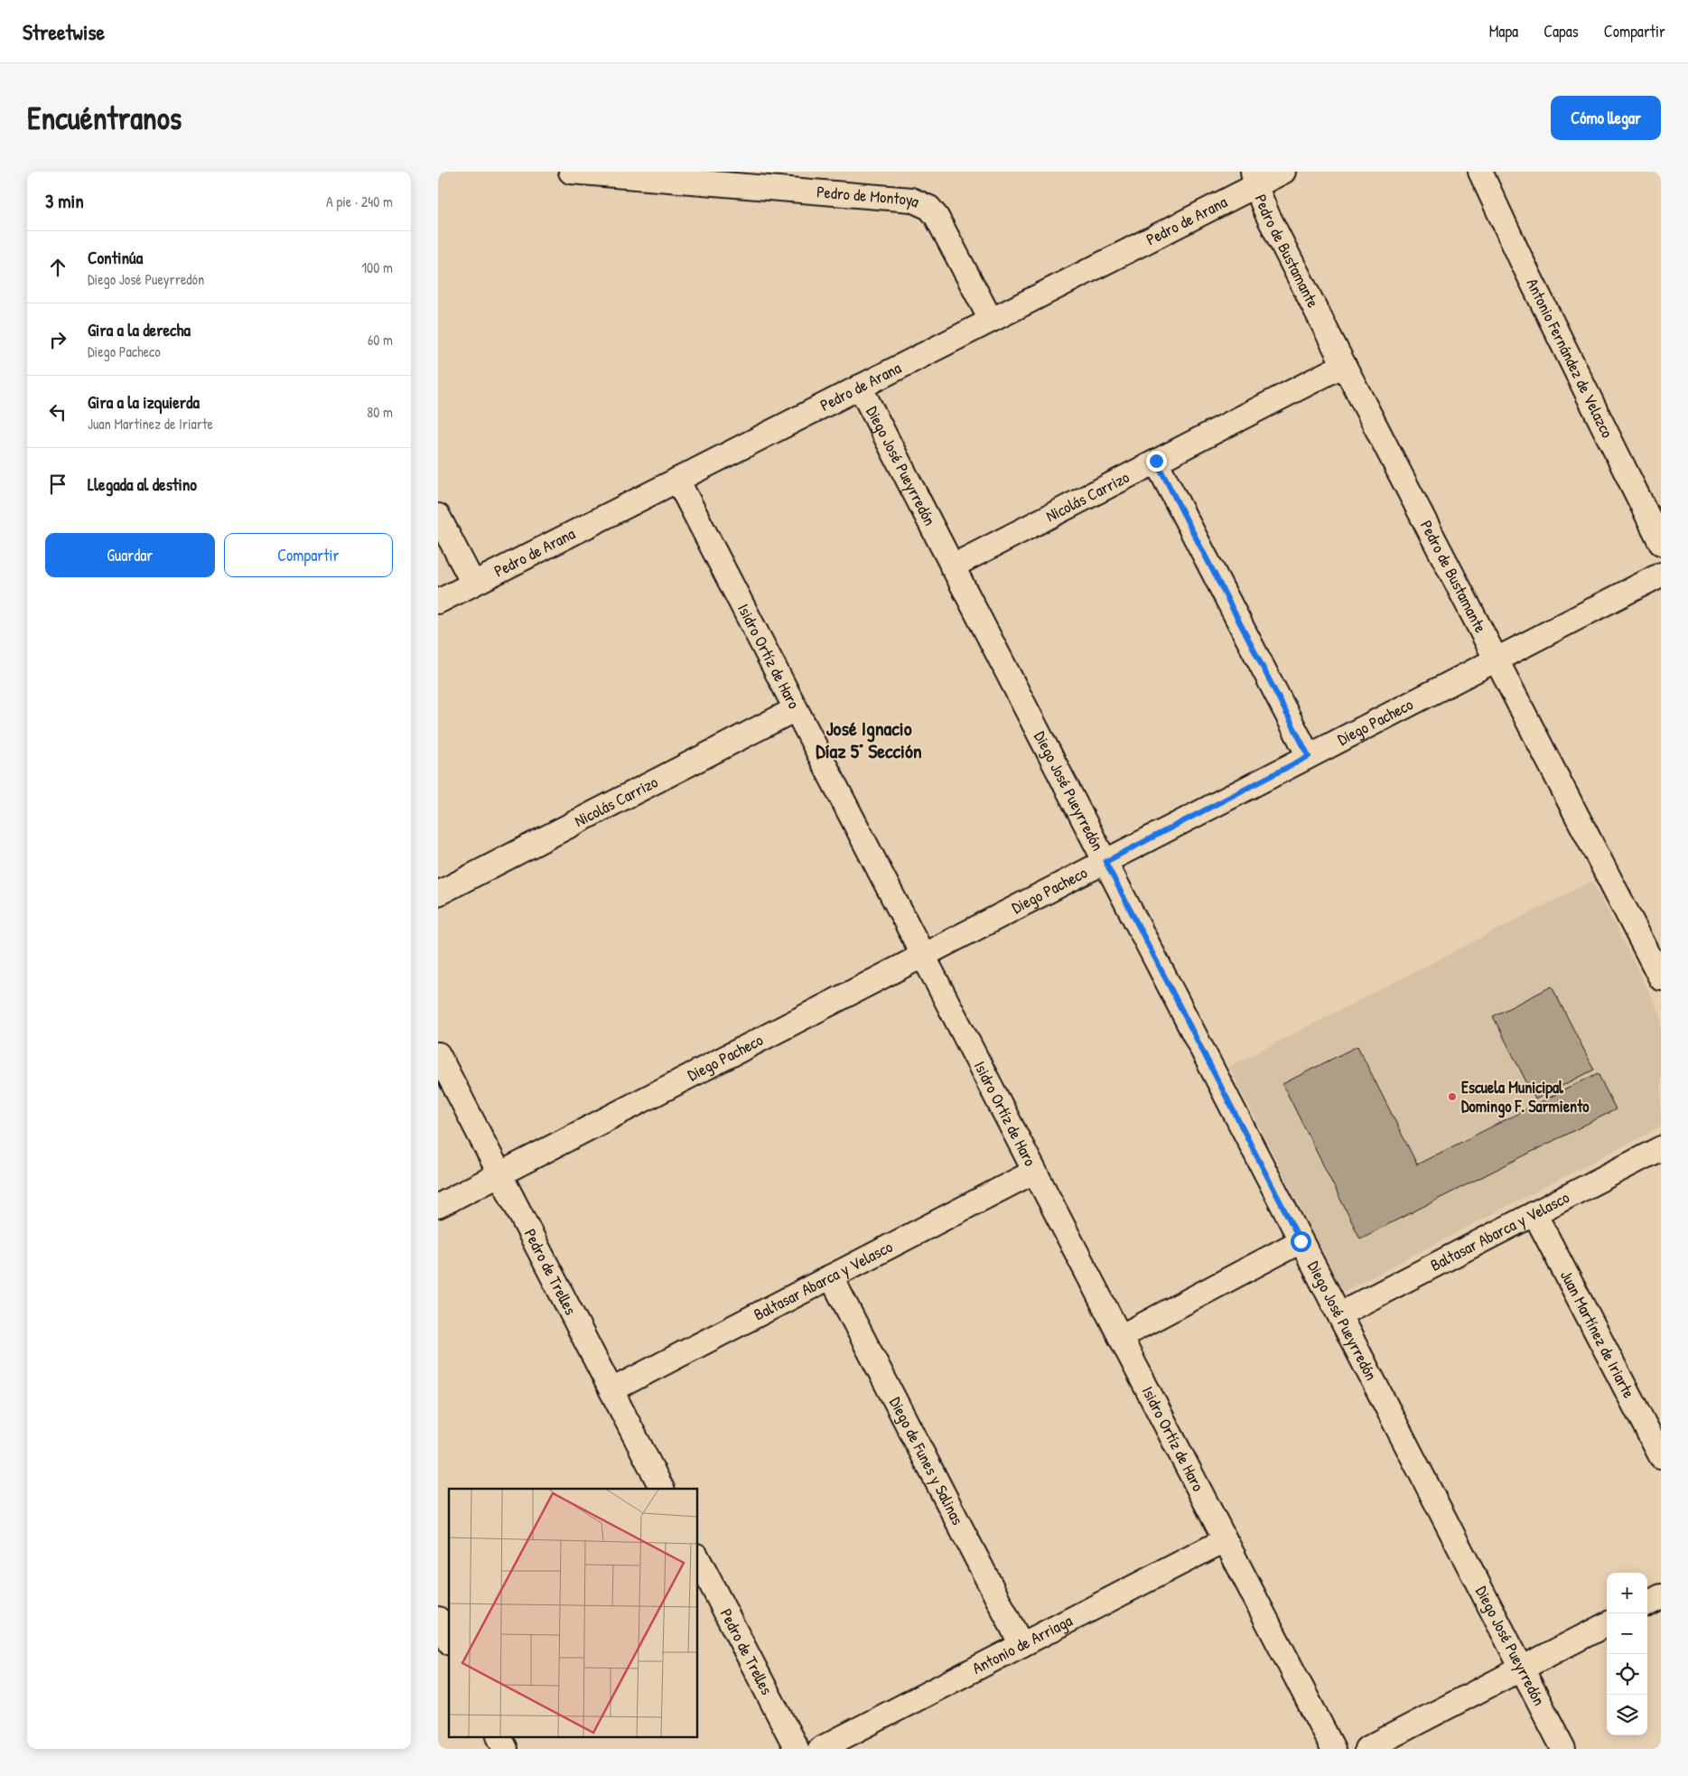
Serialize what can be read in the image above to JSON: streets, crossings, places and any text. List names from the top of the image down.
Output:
{
  "streets": {
    "street": [
      "Pedro de Montoya",
      "Pedro de Arana",
      "Pedro de Bustamante",
      "Antonio Fernández de Velazco",
      "Diego José Pueyrredón",
      "Nicolás Carrizo",
      "Isidro Ortíz de Haro",
      "Diego Pacheco",
      "Baltasar Abarca y Velasco",
      "Pedro de Trelles",
      "Juan Martínez de Iriarte",
      "Diego de Funes y Salinas",
      "Antonio de Arriaga"
    ]
  },
  "crossings": [
    ["Pedro de Montoya", "Pedro de Arana"],
    ["Pedro de Arana", "Pedro de Bustamante"],
    ["Pedro de Arana", "Diego José Pueyrredón"],
    ["Pedro de Arana", "Isidro Ortíz de Haro"],
    ["Pedro de Bustamante", "Nicolás Carrizo"],
    ["Pedro de Bustamante", "Diego Pacheco"],
    ["Diego José Pueyrredón", "Nicolás Carrizo"],
    ["Diego José Pueyrredón", "Diego Pacheco"],
    ["Diego José Pueyrredón", "Baltasar Abarca y Velasco"],
    ["Nicolás Carrizo", "Isidro Ortíz de Haro"],
    ["Isidro Ortíz de Haro", "Diego Pacheco"],
    ["Isidro Ortíz de Haro", "Baltasar Abarca y Velasco"],
    ["Isidro Ortíz de Haro", "Antonio de Arriaga"],
    ["Diego Pacheco", "Pedro de Trelles"],
    ["Baltasar Abarca y Velasco", "Pedro de Trelles"],
    ["Baltasar Abarca y Velasco", "Juan Martínez de Iriarte"],
    ["Baltasar Abarca y Velasco", "Diego de Funes y Salinas"],
    ["Diego de Funes y Salinas", "Antonio de Arriaga"]
  ],
  "districts": ["José Ignacio Díaz 5° Sección"],
  "places": ["Escuela Municipal Domingo F. Sarmiento"],
  "page": {
    "header": "Streetwise",
    "nav": ["Mapa", "Capas", "Compartir"],
    "buttons": [
      "Cómo llegar",
      ["Guardar", "Compartir"]
    ],
    "title": "Encuéntranos",
    "heading": ["3 min", "A pie · 240 m"],
    "list": [
      ["Continúa", "Diego José Pueyrredón", "100 m"],
      ["Gira a la derecha", "Diego Pacheco", "60 m"],
      ["Gira a la izquierda", "Juan Martínez de Iriarte", "80 m"],
      "Llegada al destino"
    ],
    "map_buttons": ["+", "−"]
  }
}
